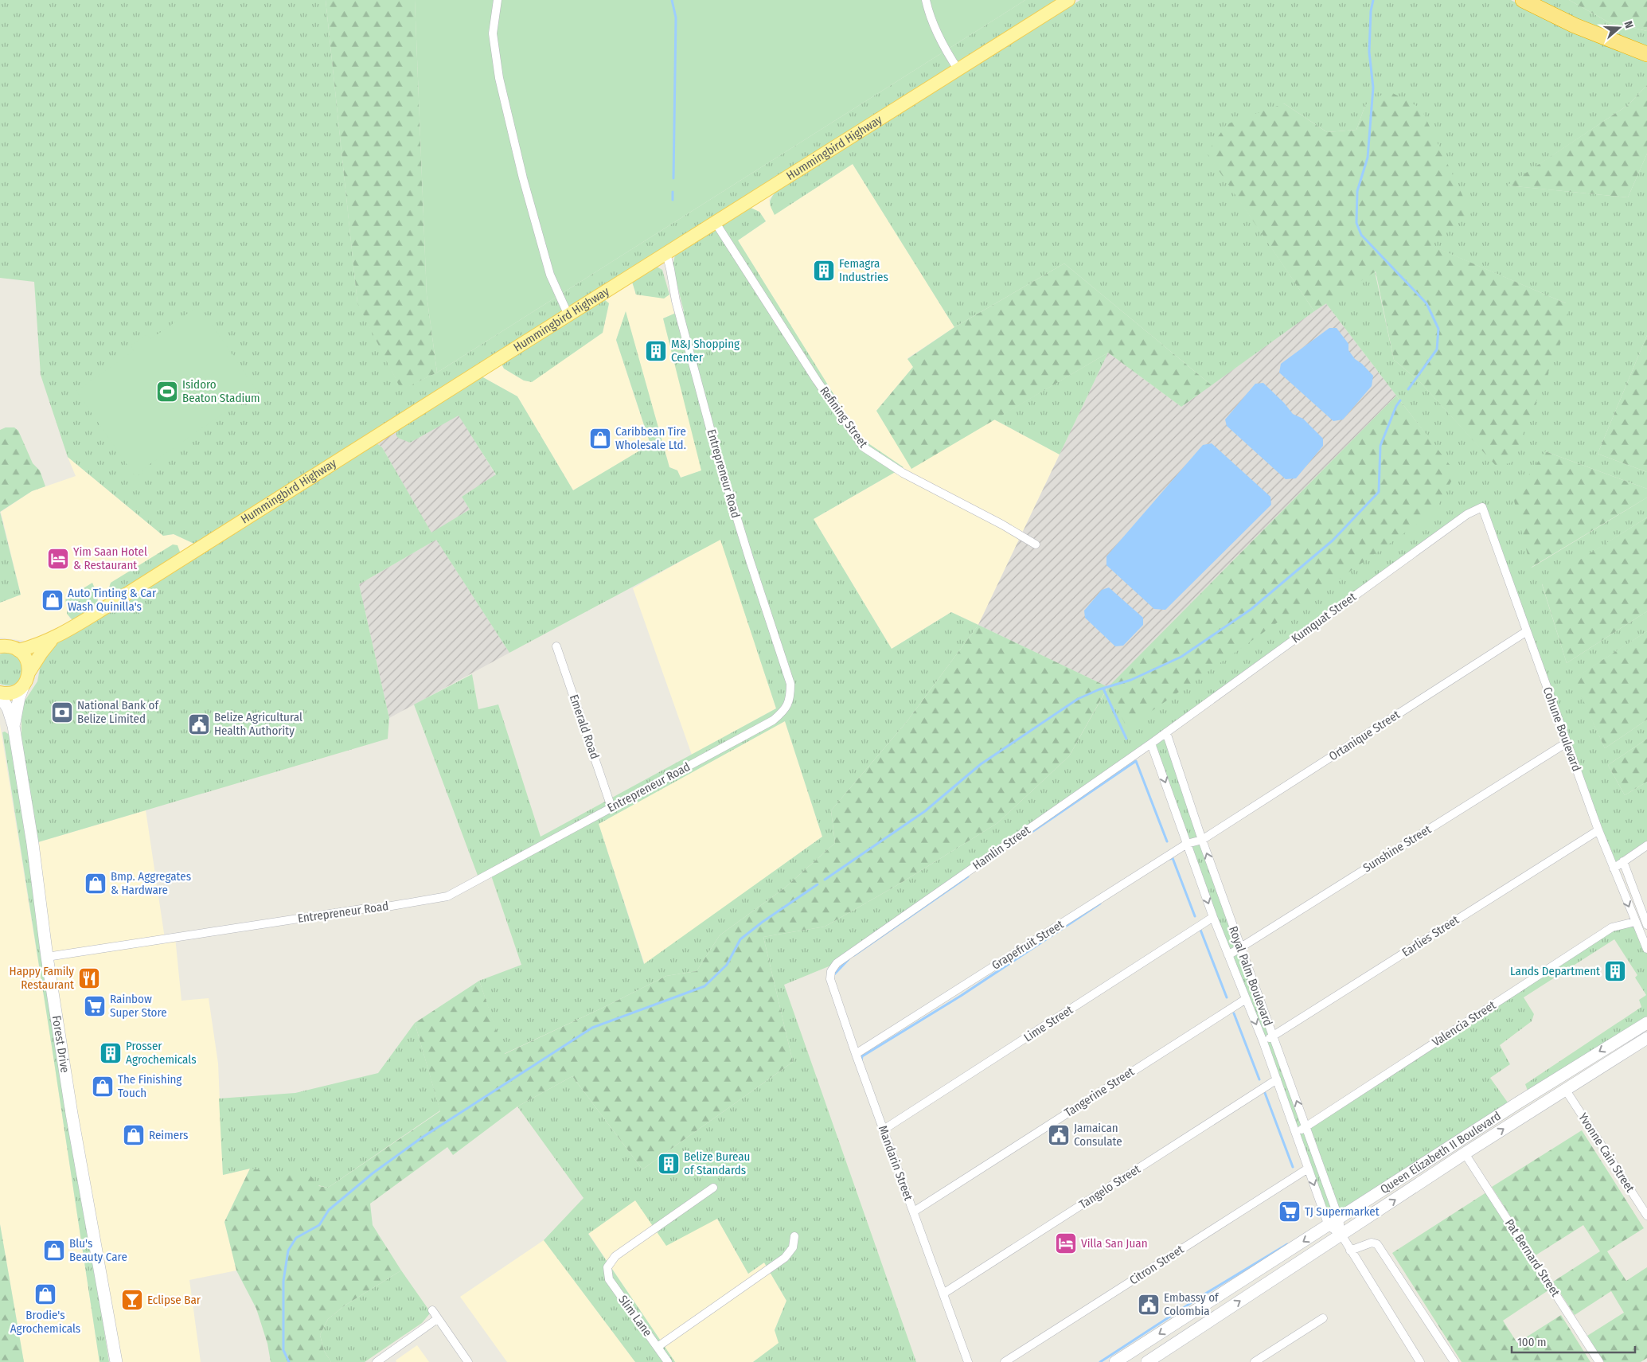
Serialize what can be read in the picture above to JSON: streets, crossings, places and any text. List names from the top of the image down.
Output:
{
  "streets": {
    "main road": ["Hummingbird Highway"],
    "street": [
      "Refining Street",
      "Entrepreneur Road",
      "Kumquat Street",
      "Emerald Road",
      "Cohune Boulevard",
      "Ortanique Street",
      "Hamlin Street",
      "Sunshine Street",
      "Earlies Street",
      "Grapefruit Street",
      "Royal Palm Boulevard",
      "Lime Street",
      "Valencia Street",
      "Forest Drive",
      "Tangerine Street",
      "Queen Elizabeth II Boulevard",
      "Yvonne Cain Street",
      "Mandarin Street",
      "Tangelo Street",
      "Pat Bernard Street",
      "Citron Street",
      "Slim Lane"
    ]
  },
  "crossings": [
    ["Hummingbird Highway", "Refining Street"],
    ["Hummingbird Highway", "Entrepreneur Road"],
    ["Hummingbird Highway", "Forest Drive"],
    ["Entrepreneur Road", "Emerald Road"],
    ["Entrepreneur Road", "Forest Drive"],
    ["Kumquat Street", "Cohune Boulevard"],
    ["Kumquat Street", "Hamlin Street"],
    ["Kumquat Street", "Royal Palm Boulevard"],
    ["Cohune Boulevard", "Ortanique Street"],
    ["Cohune Boulevard", "Sunshine Street"],
    ["Cohune Boulevard", "Earlies Street"],
    ["Cohune Boulevard", "Valencia Street"],
    ["Ortanique Street", "Grapefruit Street"],
    ["Ortanique Street", "Royal Palm Boulevard"],
    ["Hamlin Street", "Royal Palm Boulevard"],
    ["Hamlin Street", "Mandarin Street"],
    ["Sunshine Street", "Royal Palm Boulevard"],
    ["Earlies Street", "Royal Palm Boulevard"],
    ["Grapefruit Street", "Royal Palm Boulevard"],
    ["Grapefruit Street", "Mandarin Street"],
    ["Royal Palm Boulevard", "Lime Street"],
    ["Royal Palm Boulevard", "Valencia Street"],
    ["Royal Palm Boulevard", "Tangerine Street"],
    ["Royal Palm Boulevard", "Queen Elizabeth II Boulevard"],
    ["Royal Palm Boulevard", "Tangelo Street"],
    ["Royal Palm Boulevard", "Citron Street"],
    ["Lime Street", "Mandarin Street"],
    ["Tangerine Street", "Mandarin Street"],
    ["Queen Elizabeth II Boulevard", "Yvonne Cain Street"],
    ["Queen Elizabeth II Boulevard", "Pat Bernard Street"],
    ["Mandarin Street", "Tangelo Street"]
  ],
  "places": {
    "building": [
      "Femagra Industries",
      "M&J Shopping Center",
      "Lands Department",
      "Prosser Agrochemicals",
      "Belize Bureau of Standards"
    ],
    "sports": ["Isidoro Beaton Stadium"],
    "shop": [
      "Caribbean Tire Wholesale Ltd.",
      "Auto Tinting & Car Wash Quinilla's",
      "Bmp. Aggregates & Hardware",
      "The Finishing Touch",
      "Reimers",
      "Blu's Beauty Care",
      "Brodie's Agrochemicals"
    ],
    "hotel": ["Yim Saan Hotel & Restaurant", "Villa San Juan"],
    "bank": ["National Bank of Belize Limited"],
    "public building": ["Belize Agricultural Health Authority", "Jamaican Consulate", "Embassy of Colombia"],
    "restaurant": ["Happy Family Restaurant"],
    "supermarket": ["Rainbow Super Store", "TJ Supermarket"],
    "bar": ["Eclipse Bar"]
  },
  "scale_bar": "100 m",
  "north": "right"
}
